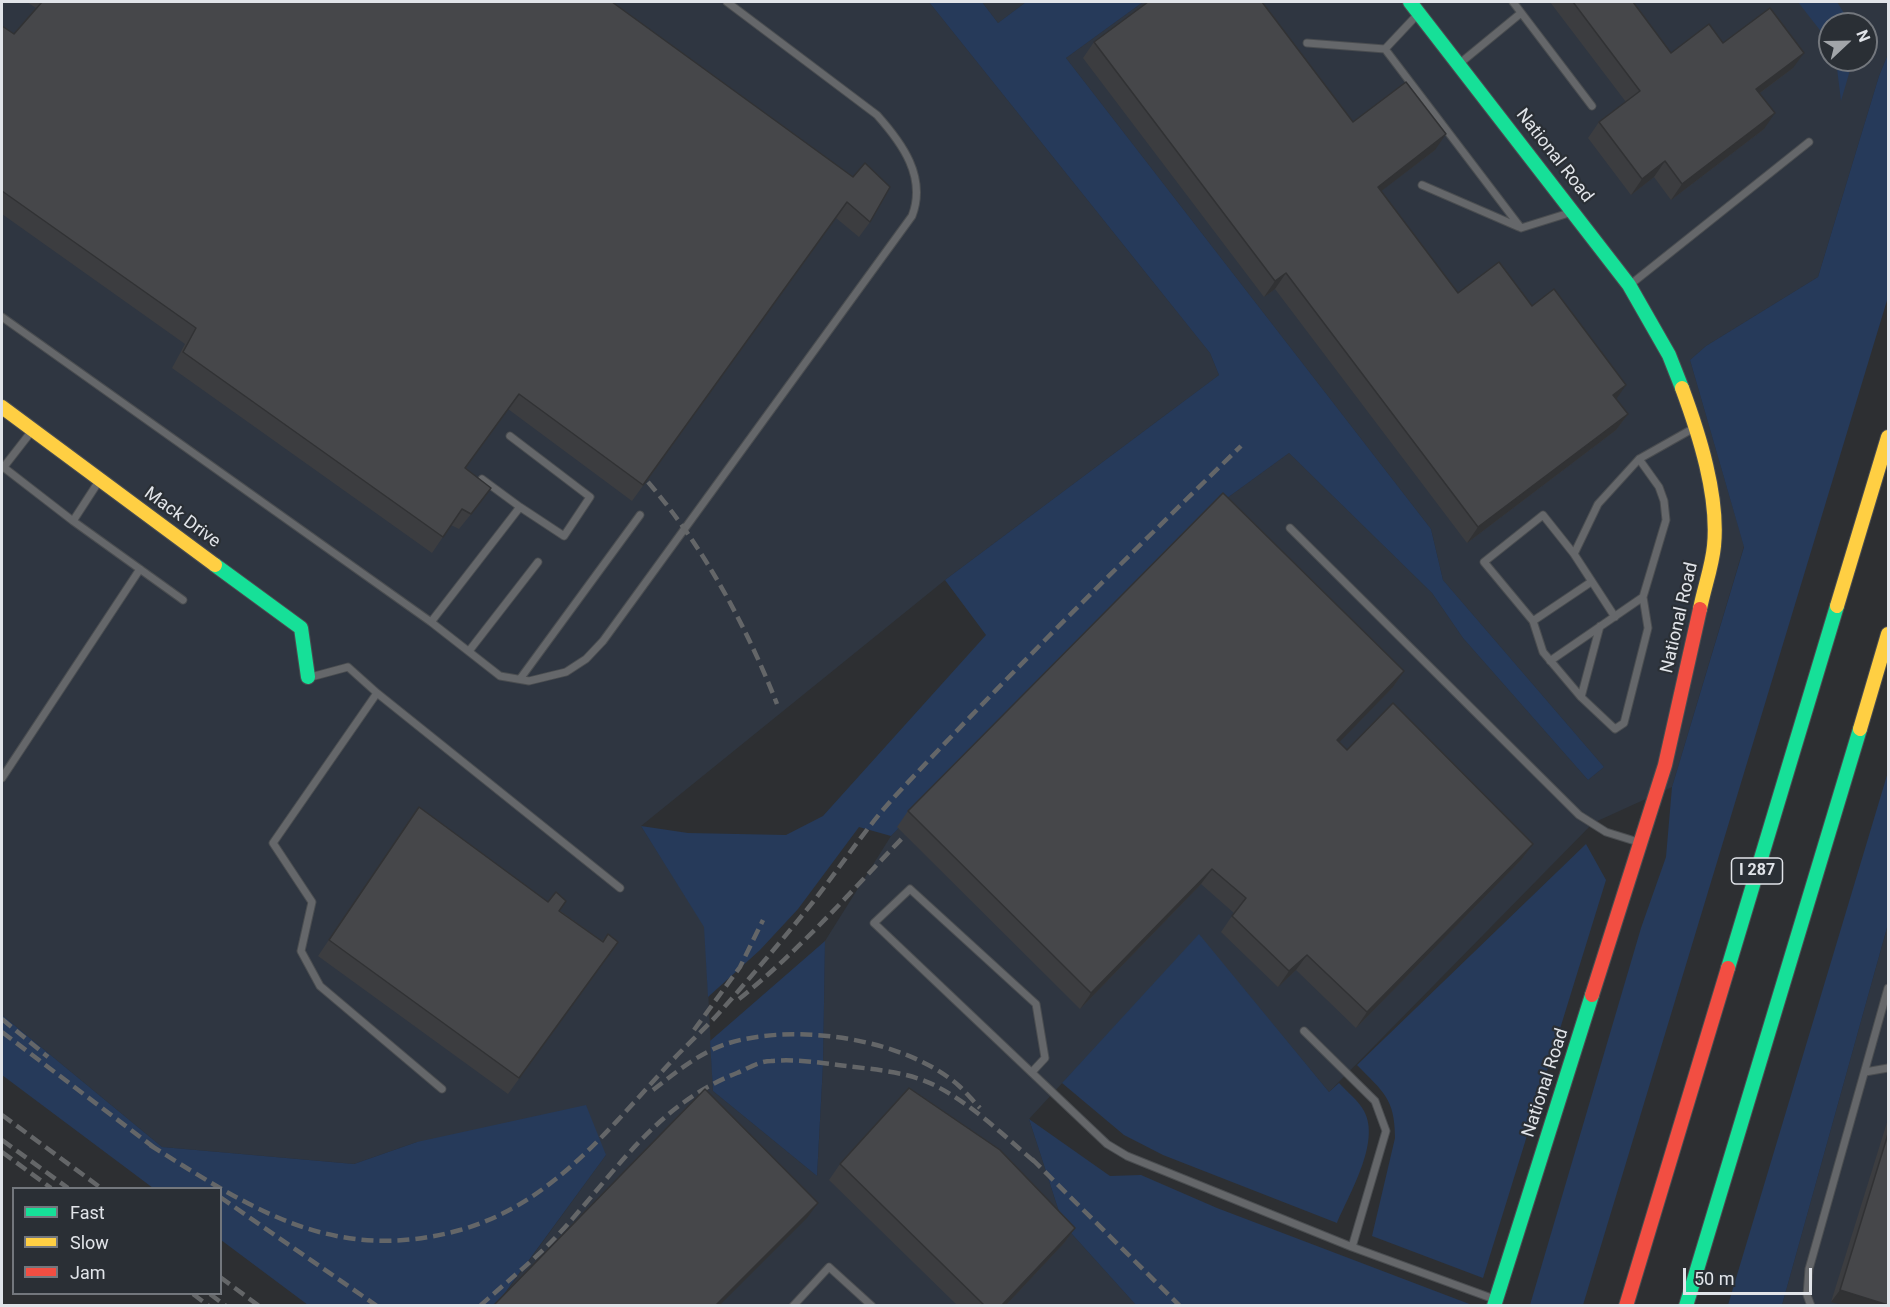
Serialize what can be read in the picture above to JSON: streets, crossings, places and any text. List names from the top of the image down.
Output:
{
  "streets": {
    "main road": ["National Road", "Mack Drive", "I 287"]
  },
  "legend": ["Fast", "Slow", "Jam"],
  "scale_bar": "50 m",
  "north": "right"
}
